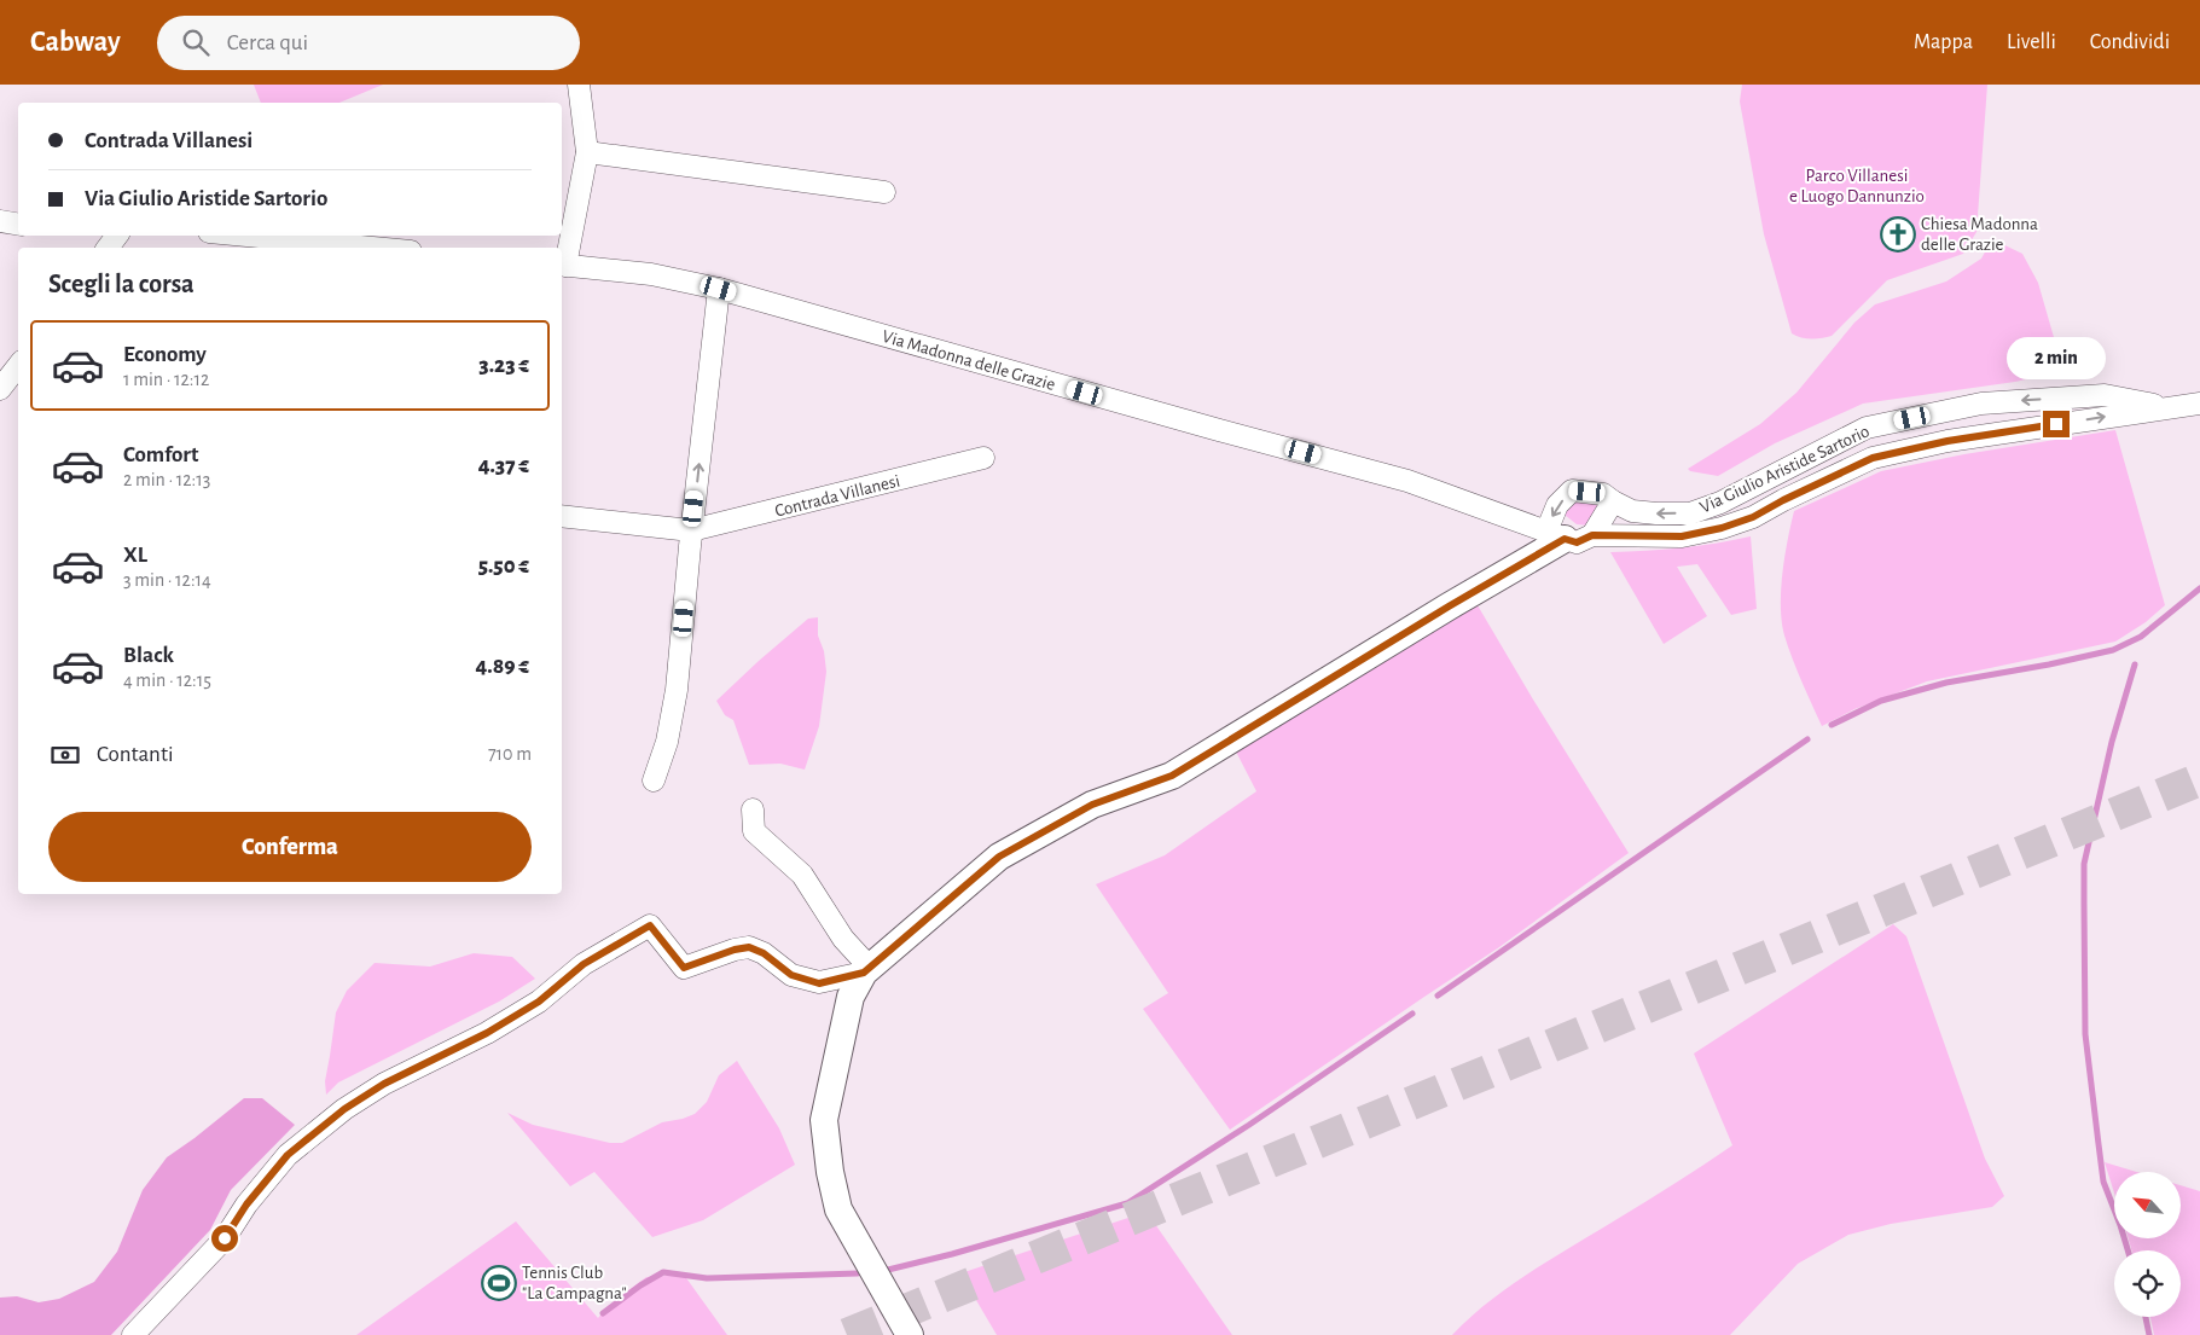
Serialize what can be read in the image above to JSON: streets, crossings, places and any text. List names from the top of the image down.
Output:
{
  "streets": {
    "street": ["Via Madonna delle Grazie", "Via Giulio Aristide Sartorio", "Contrada Villanesi"]
  },
  "crossings": [
    ["Via Madonna delle Grazie", "Via Giulio Aristide Sartorio"]
  ],
  "parks": ["Parco Villanesi e Luogo Dannunzio"],
  "places": {
    "church": ["Chiesa Madonna delle Grazie"],
    "sports": ["Tennis Club \"La Campagna\""]
  },
  "north": "top left",
  "page": {
    "header": "Cabway",
    "search": "Cerca qui",
    "nav": ["Mappa", "Livelli", "Condividi"],
    "banner": ["Contrada Villanesi", "Via Giulio Aristide Sartorio"],
    "heading": "Scegli la corsa",
    "list": [
      {
        "name": "Economy",
        "note": "1 min · 12:12",
        "value": "3.23 €"
      },
      {
        "name": "Comfort",
        "note": "2 min · 12:13",
        "value": "4.37 €"
      },
      {
        "name": "XL",
        "note": "3 min · 12:14",
        "value": "5.50 €"
      },
      {
        "name": "Black",
        "note": "4 min · 12:15",
        "value": "4.89 €"
      }
    ],
    "bubble": "2 min",
    "pay": ["Contanti", "710 m"],
    "buttons": "Conferma"
  }
}
